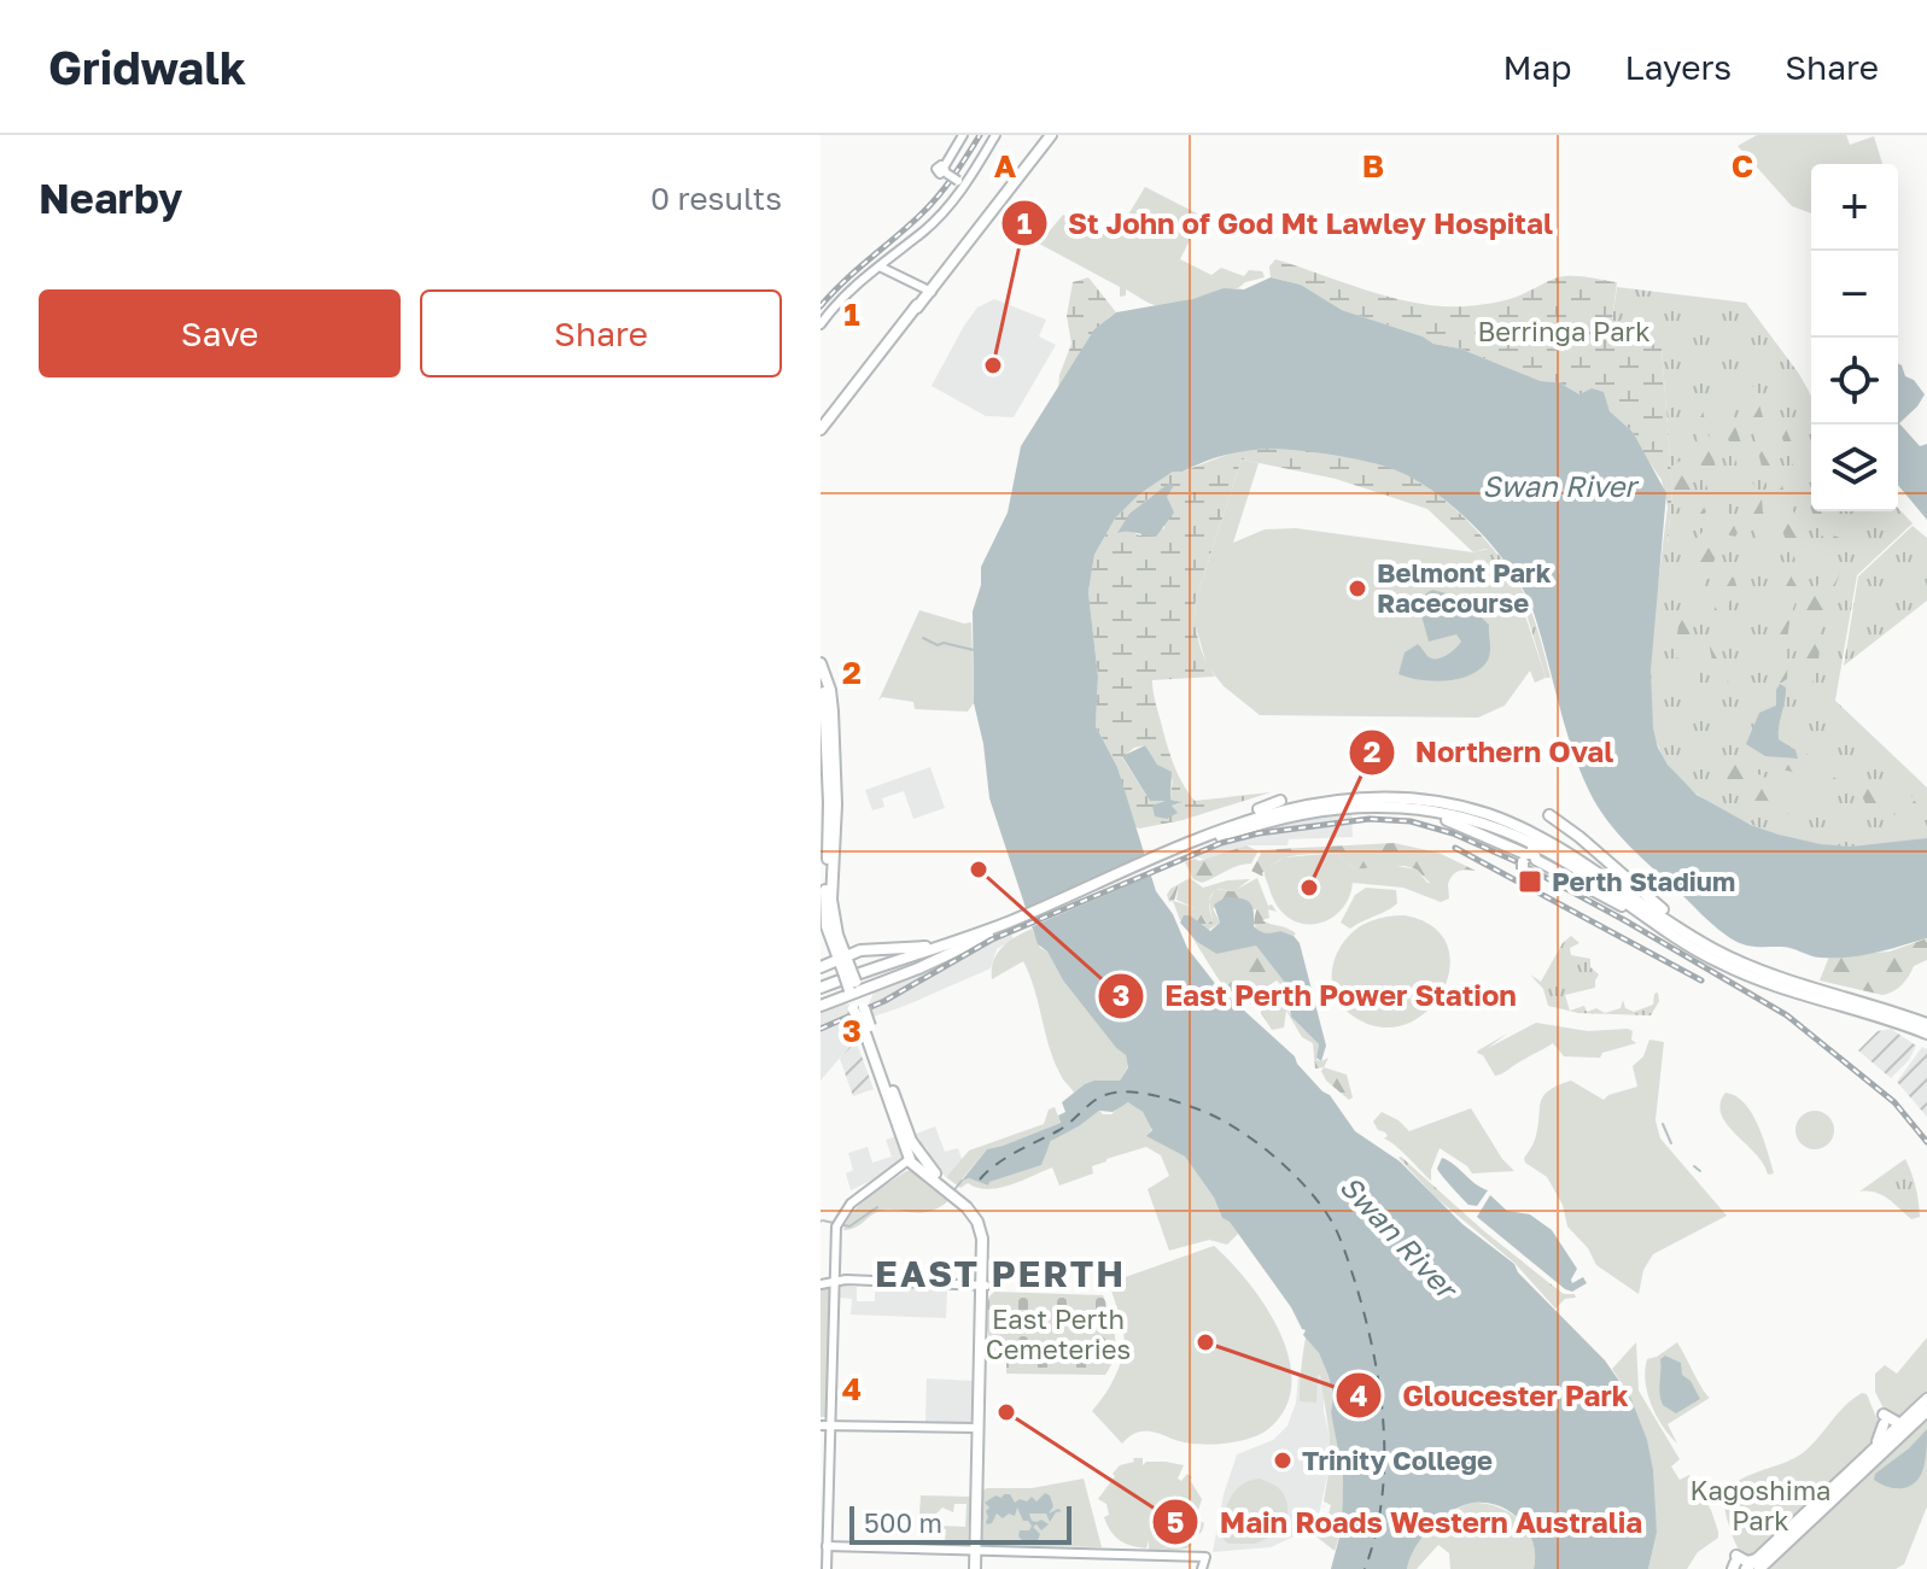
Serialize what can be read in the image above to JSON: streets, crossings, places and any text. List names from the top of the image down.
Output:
{
  "districts": ["EAST PERTH"],
  "water": ["Swan River"],
  "parks": ["Berringa Park", "East Perth Cemeteries", "Kagoshima Park"],
  "places": {
    "other": [
      "St John of God Mt Lawley Hospital",
      "Belmont Park Racecourse",
      "East Perth Power Station",
      "Northern Oval",
      "Gloucester Park",
      "Main Roads Western Australia",
      "Trinity College"
    ],
    "transit": ["Perth Stadium"]
  },
  "scale_bar": "500 m",
  "page": {
    "header": "Gridwalk",
    "nav": ["Map", "Layers", "Share"],
    "heading": ["Nearby", "0 results"],
    "map_buttons": ["+", "−"],
    "buttons": ["Save", "Share"],
    "scale": "500 m"
  },
  "grid": {
    "columns": ["A", "B", "C"],
    "rows": [
      "1",
      "2",
      "3",
      "4"
    ]
  }
}
